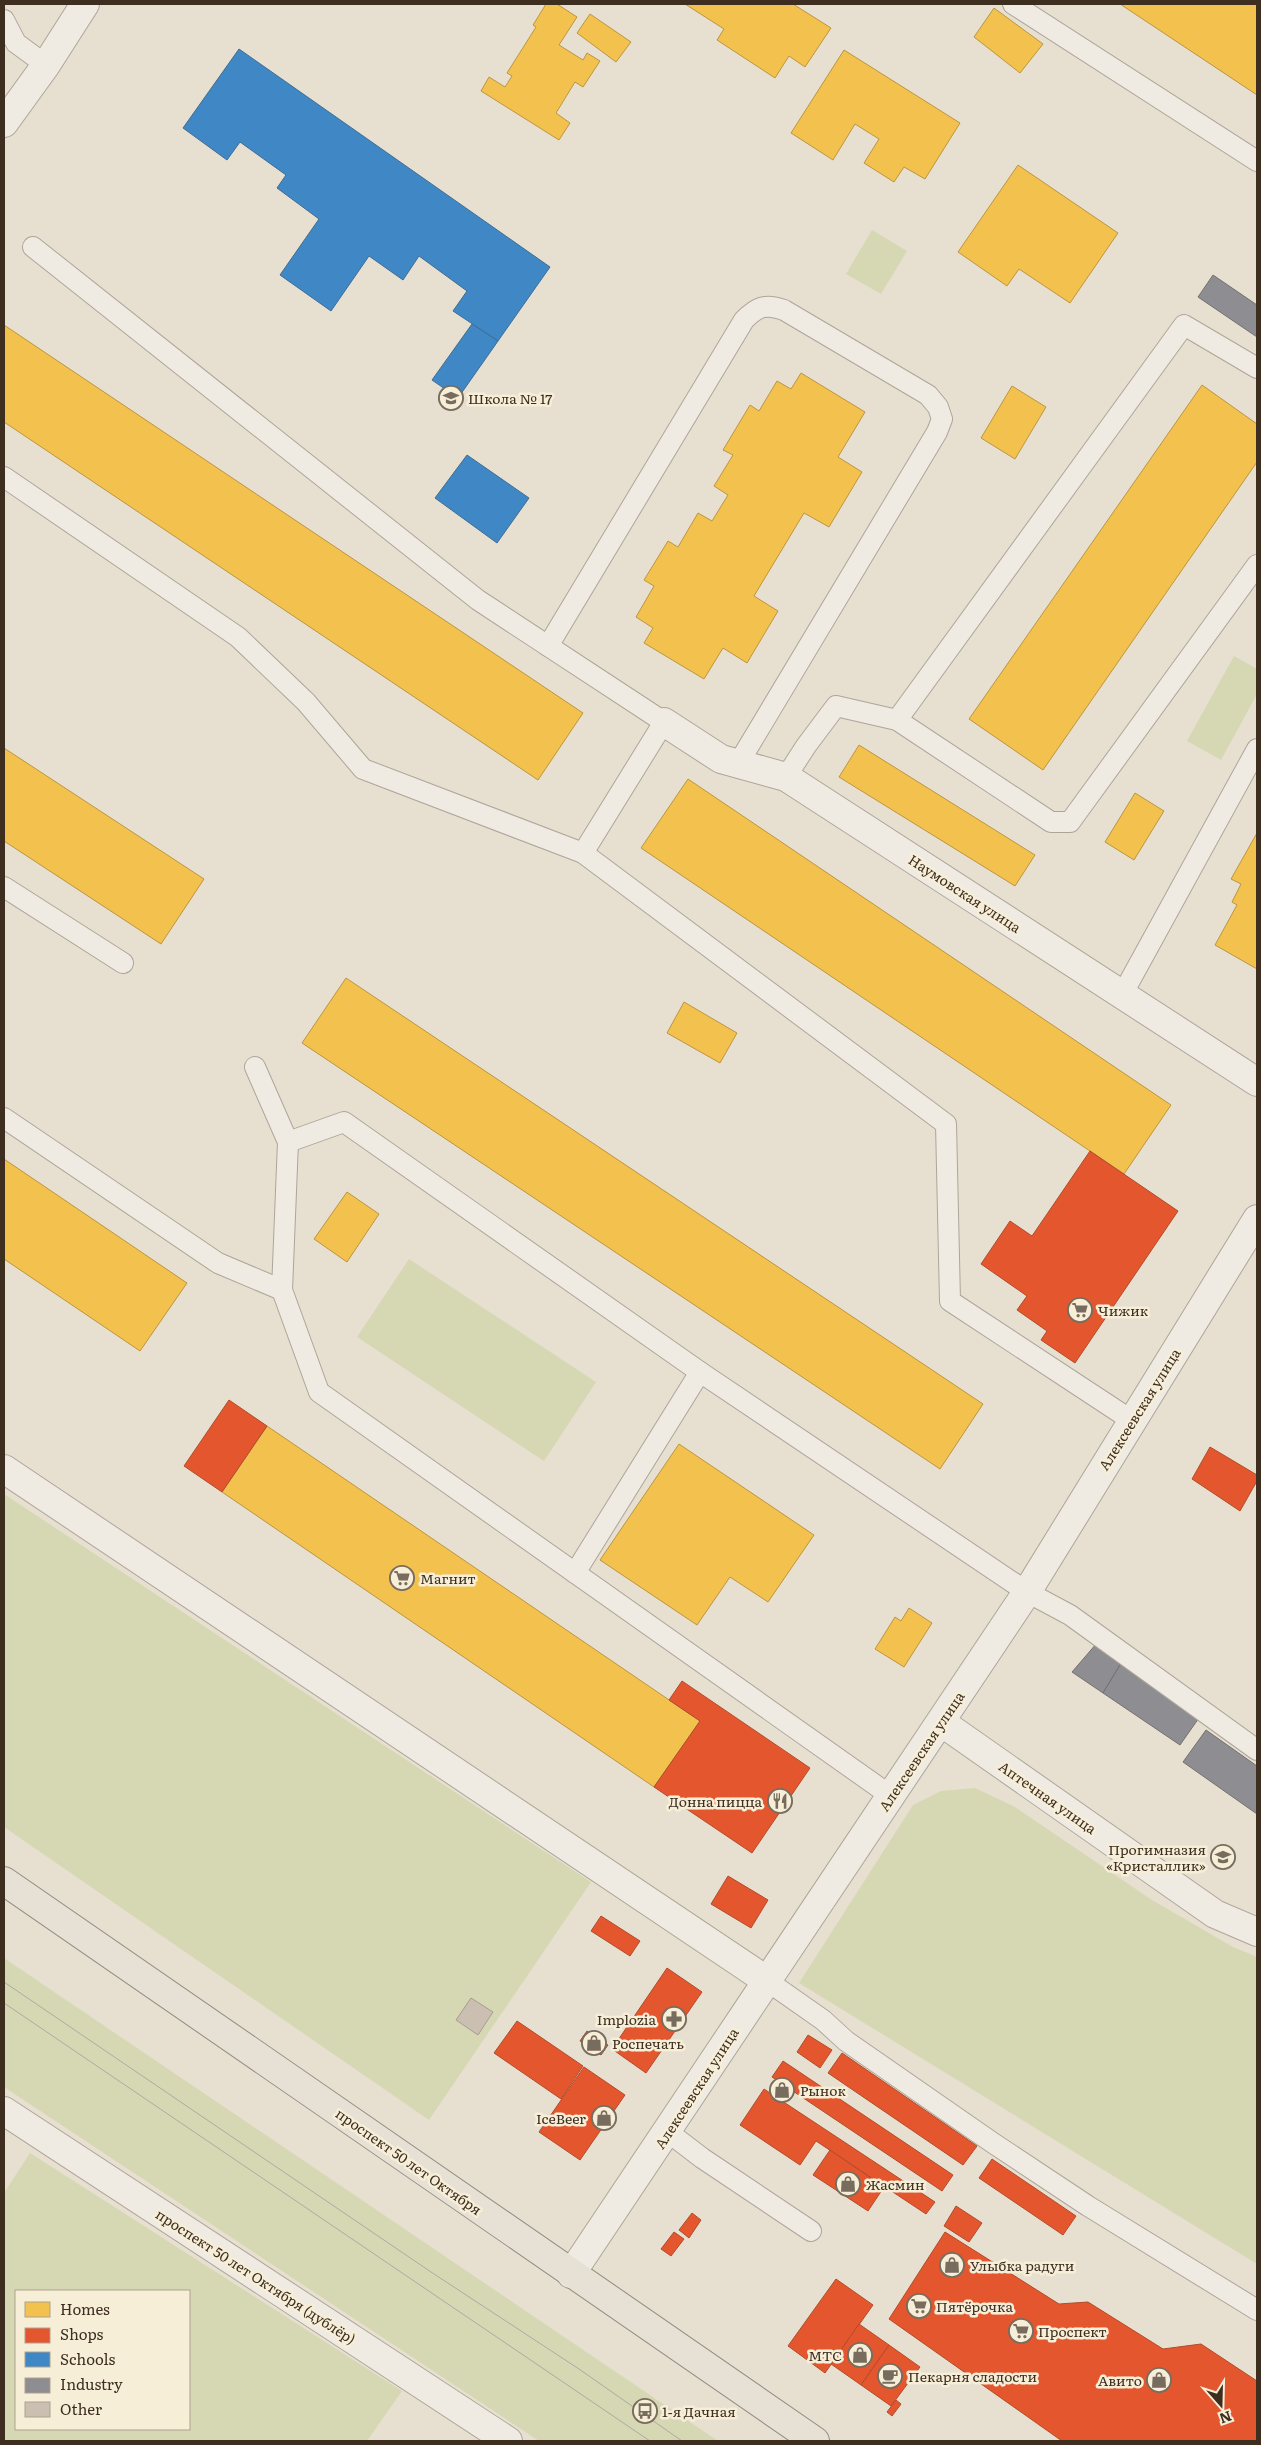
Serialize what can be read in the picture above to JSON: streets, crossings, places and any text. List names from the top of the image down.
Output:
{
  "streets": {
    "main road": ["проспект 50 лет Октября"],
    "street": [
      "Наумовская улица",
      "Алексеевская улица",
      "Аптечная улица",
      "проспект 50 лет Октября (дублёр)"
    ]
  },
  "crossings": [
    ["Алексеевская улица", "Аптечная улица"],
    ["Алексеевская улица", "проспект 50 лет Октября"]
  ],
  "places": {
    "school or university": ["Школа № 17", "Прогимназия «Кристаллик»"],
    "supermarket": [
      "Чижик",
      "Магнит",
      "Пятёрочка",
      "Проспект"
    ],
    "restaurant": ["Донна пицца"],
    "pharmacy": ["Implozia"],
    "shop": [
      "Роспечать",
      "Рынок",
      "IceBeer",
      "Жасмин",
      "Улыбка радуги",
      "МТС",
      "Авито"
    ],
    "cafe": ["Пекарня сладости"],
    "bus stop": ["1-я Дачная"]
  },
  "legend": [
    "Homes",
    "Shops",
    "Schools",
    "Industry",
    "Other"
  ],
  "north": "bottom"
}
